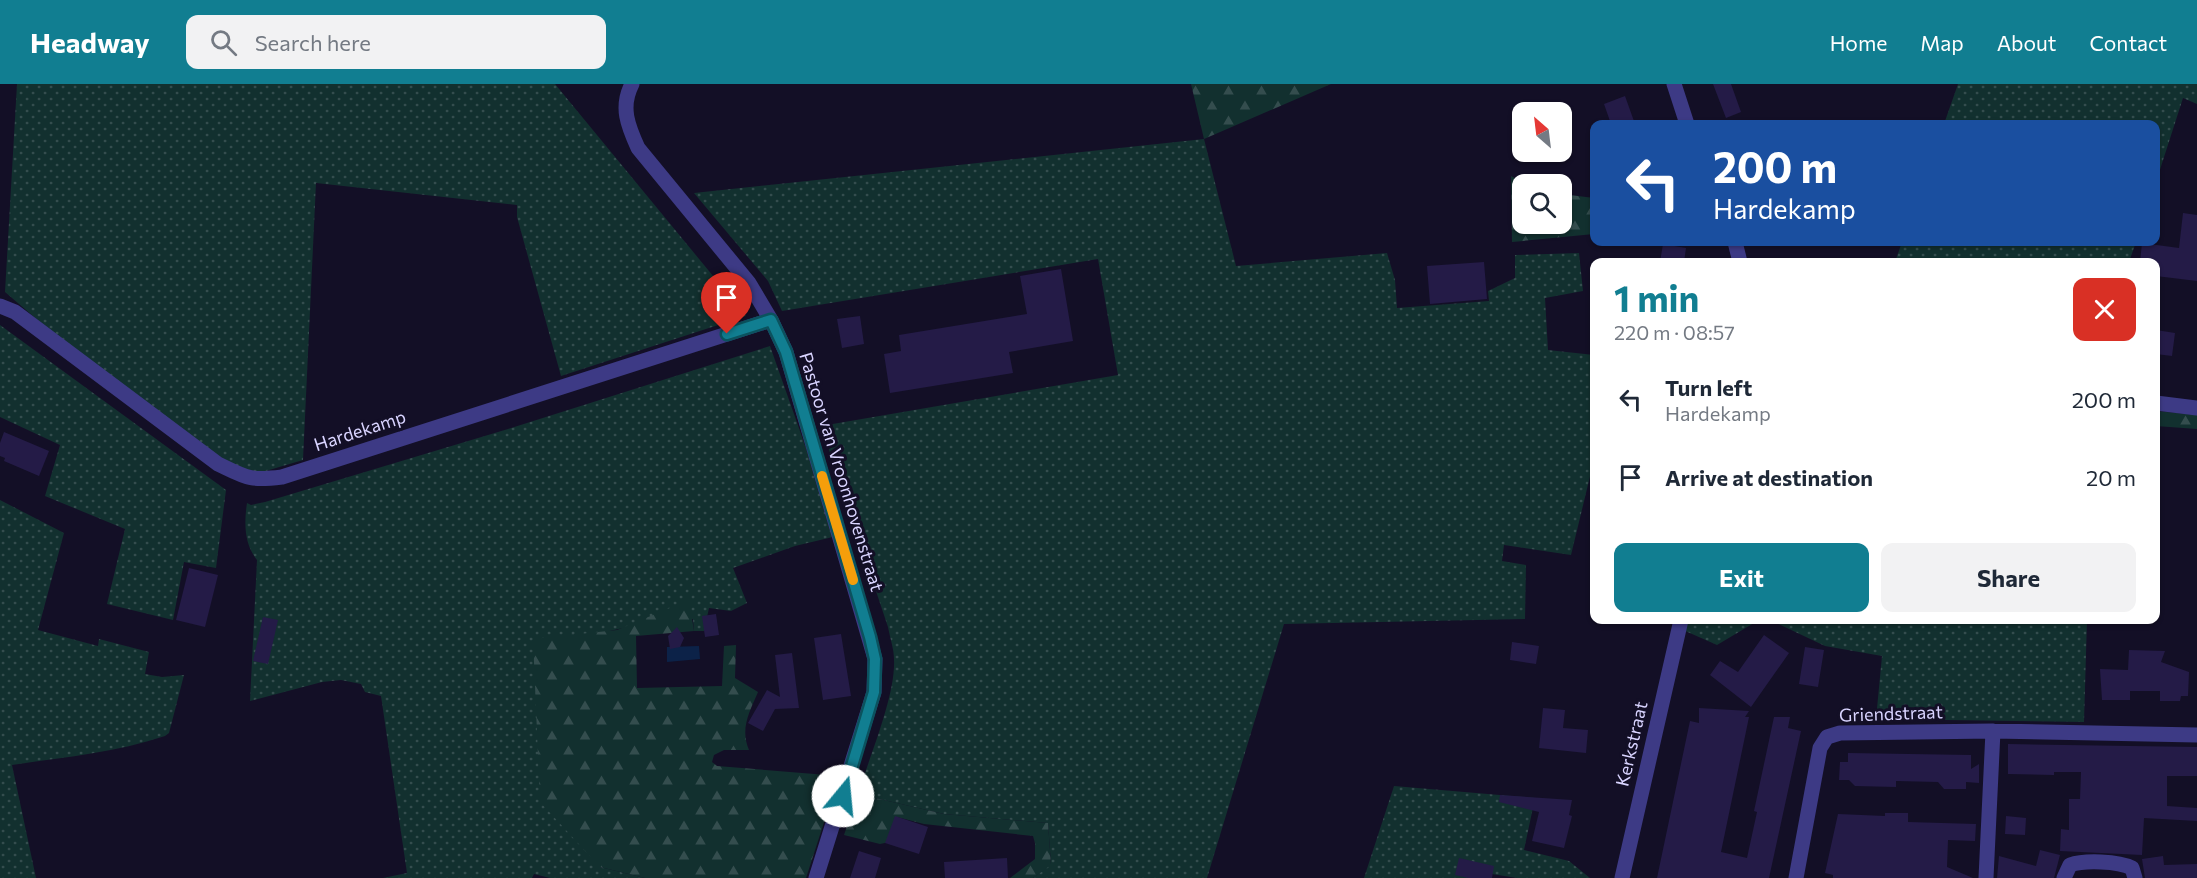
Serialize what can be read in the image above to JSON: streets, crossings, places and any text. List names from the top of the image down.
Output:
{
  "streets": {
    "street": [
      "Hardekamp",
      "Pastoor van Vroonhovenstraat",
      "Griendstraat",
      "Kerkstraat"
    ]
  },
  "crossings": [
    ["Hardekamp", "Pastoor van Vroonhovenstraat"]
  ],
  "north": "top left",
  "page": {
    "header": "Headway",
    "search": "Search here",
    "nav": [
      "Home",
      "Map",
      "About",
      "Contact"
    ],
    "turn": ["200 m", "Hardekamp"],
    "heading": ["1 min", "220 m · 08:57"],
    "list": [
      {
        "name": "Turn left",
        "note": "Hardekamp",
        "value": "200 m"
      },
      {
        "name": "Arrive at destination",
        "value": "20 m"
      }
    ],
    "buttons": ["Exit", "Share"]
  }
}
